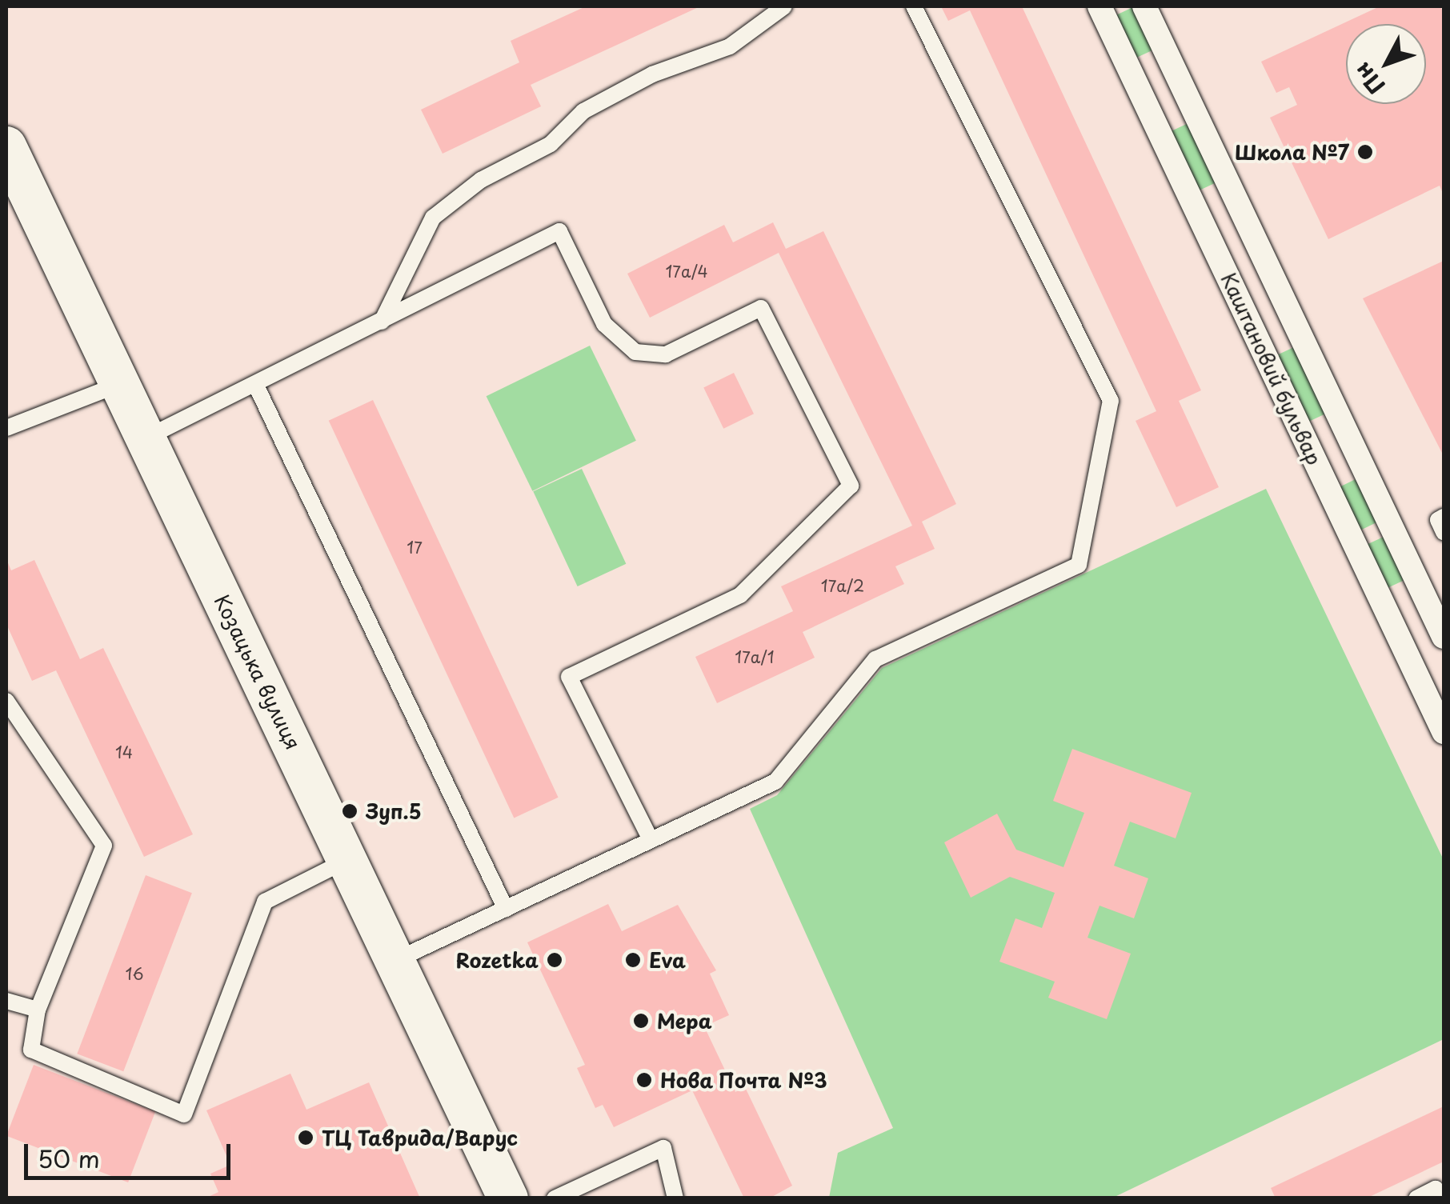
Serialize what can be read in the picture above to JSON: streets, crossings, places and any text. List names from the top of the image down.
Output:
{
  "streets": {
    "street": ["Каштановий бульвар", "Козацька вулиця"]
  },
  "places": [
    "Школа №7",
    "Зуп.5",
    "Rozetka",
    "Eva",
    "Мера",
    "Нова Почта №3",
    "ТЦ Таврида/Варус"
  ],
  "house_numbers": [
    "17а/4",
    "17",
    "17а/2",
    "17а/1",
    "14",
    "16"
  ],
  "scale_bar": "50 m",
  "north": "bottom left"
}
